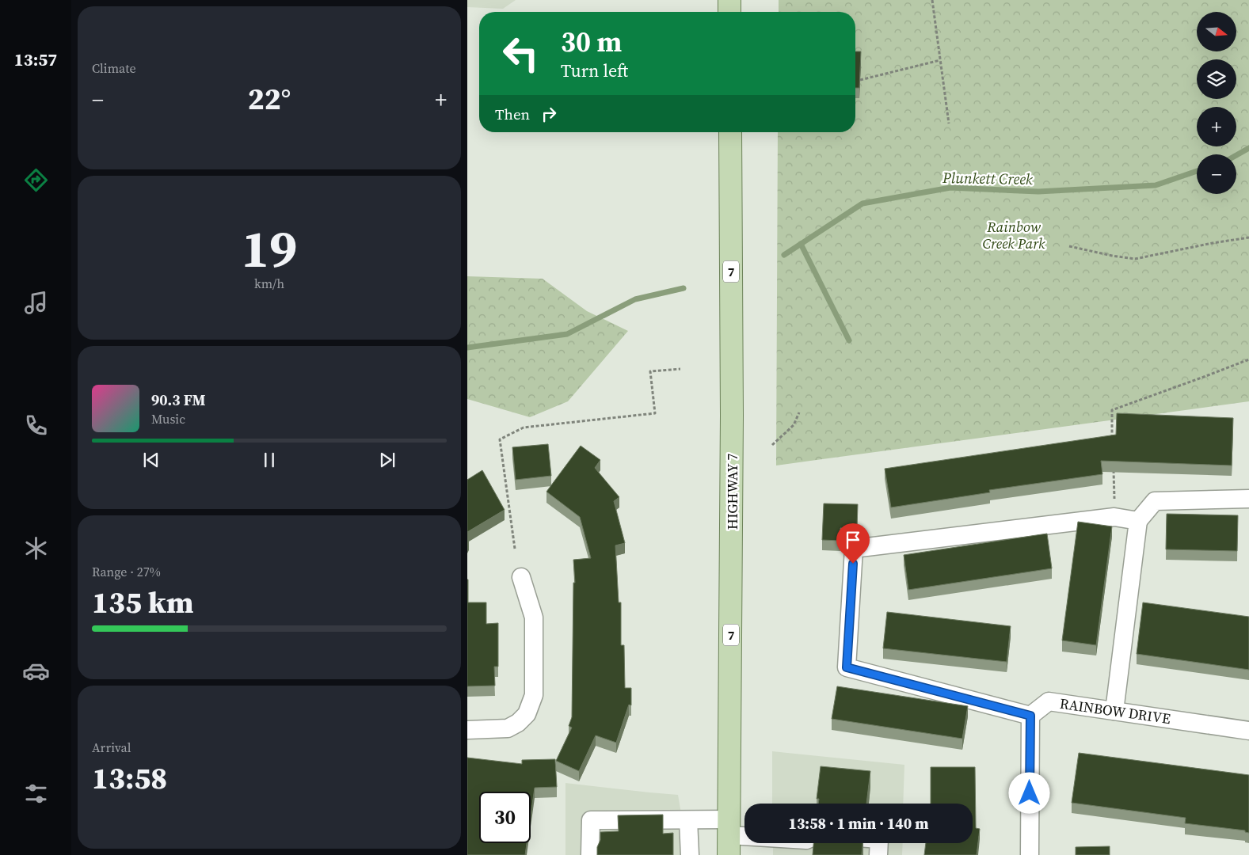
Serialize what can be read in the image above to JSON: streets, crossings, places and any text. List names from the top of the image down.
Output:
{
  "streets": {
    "main road": ["7", "HIGHWAY 7"],
    "street": ["RAINBOW DRIVE"]
  },
  "water": ["Plunkett Creek"],
  "parks": ["Rainbow Creek Park"],
  "north": "right",
  "page": {
    "tabs": "13:57",
    "tile": [
      "Climate",
      ["19", "km/h"],
      ["Range · 27%", "135 km"],
      ["Arrival", "13:58"]
    ],
    "map_buttons": ["+", "−"],
    "turn": ["30 m", "Turn left"],
    "heat": ["−", "22°", "+"],
    "then": "Then",
    "song": ["90.3 FM", "Music"],
    "limit": "30",
    "trip": "13:58 · 1 min · 140 m"
  }
}
